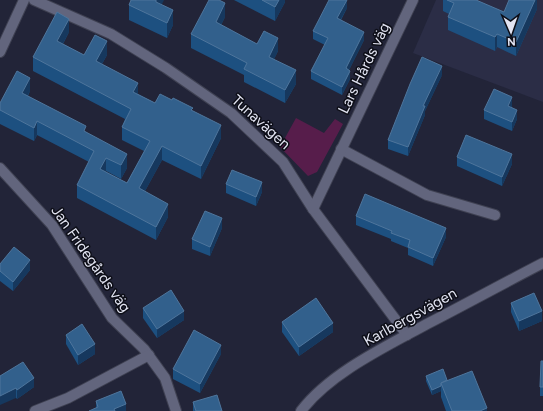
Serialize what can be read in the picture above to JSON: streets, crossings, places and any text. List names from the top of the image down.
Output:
{
  "streets": {
    "street": [
      "Lars Hårds väg",
      "Tunavägen",
      "Jan Fridegårds väg",
      "Karlbergsvägen"
    ]
  },
  "crossings": [
    ["Lars Hårds väg", "Tunavägen"],
    ["Tunavägen", "Karlbergsvägen"]
  ],
  "north": "bottom"
}
